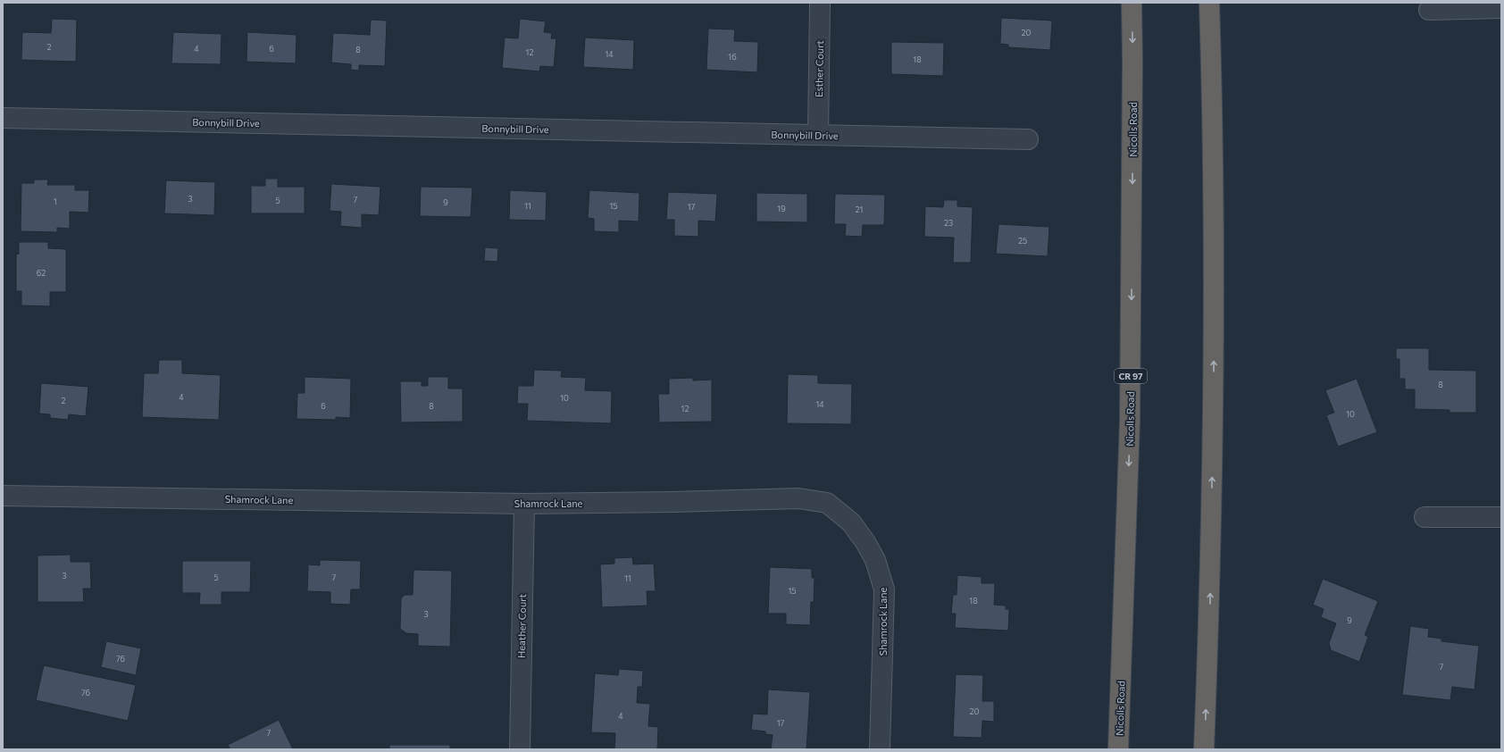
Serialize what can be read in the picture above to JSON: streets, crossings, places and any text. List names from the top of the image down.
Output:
{
  "streets": {
    "highway": ["Nicolls Road", "CR 97"],
    "street": [
      "Esther Court",
      "Bonnybill Drive",
      "Shamrock Lane",
      "Heather Court"
    ]
  },
  "crossings": [
    ["Esther Court", "Bonnybill Drive"],
    ["Shamrock Lane", "Heather Court"]
  ],
  "house_numbers": [
    "20",
    "2",
    "4",
    "6",
    "8",
    "12",
    "14",
    "16",
    "18",
    "3",
    "7",
    "5",
    "1",
    "9",
    "11",
    "15",
    "17",
    "19",
    "21",
    "23",
    "25",
    "62",
    "8",
    "4",
    "10",
    "2",
    "14",
    "6",
    "8",
    "12",
    "10",
    "3",
    "5",
    "7",
    "11",
    "15",
    "18",
    "3",
    "9",
    "76",
    "7",
    "76",
    "20",
    "4",
    "17",
    "7"
  ]
}
